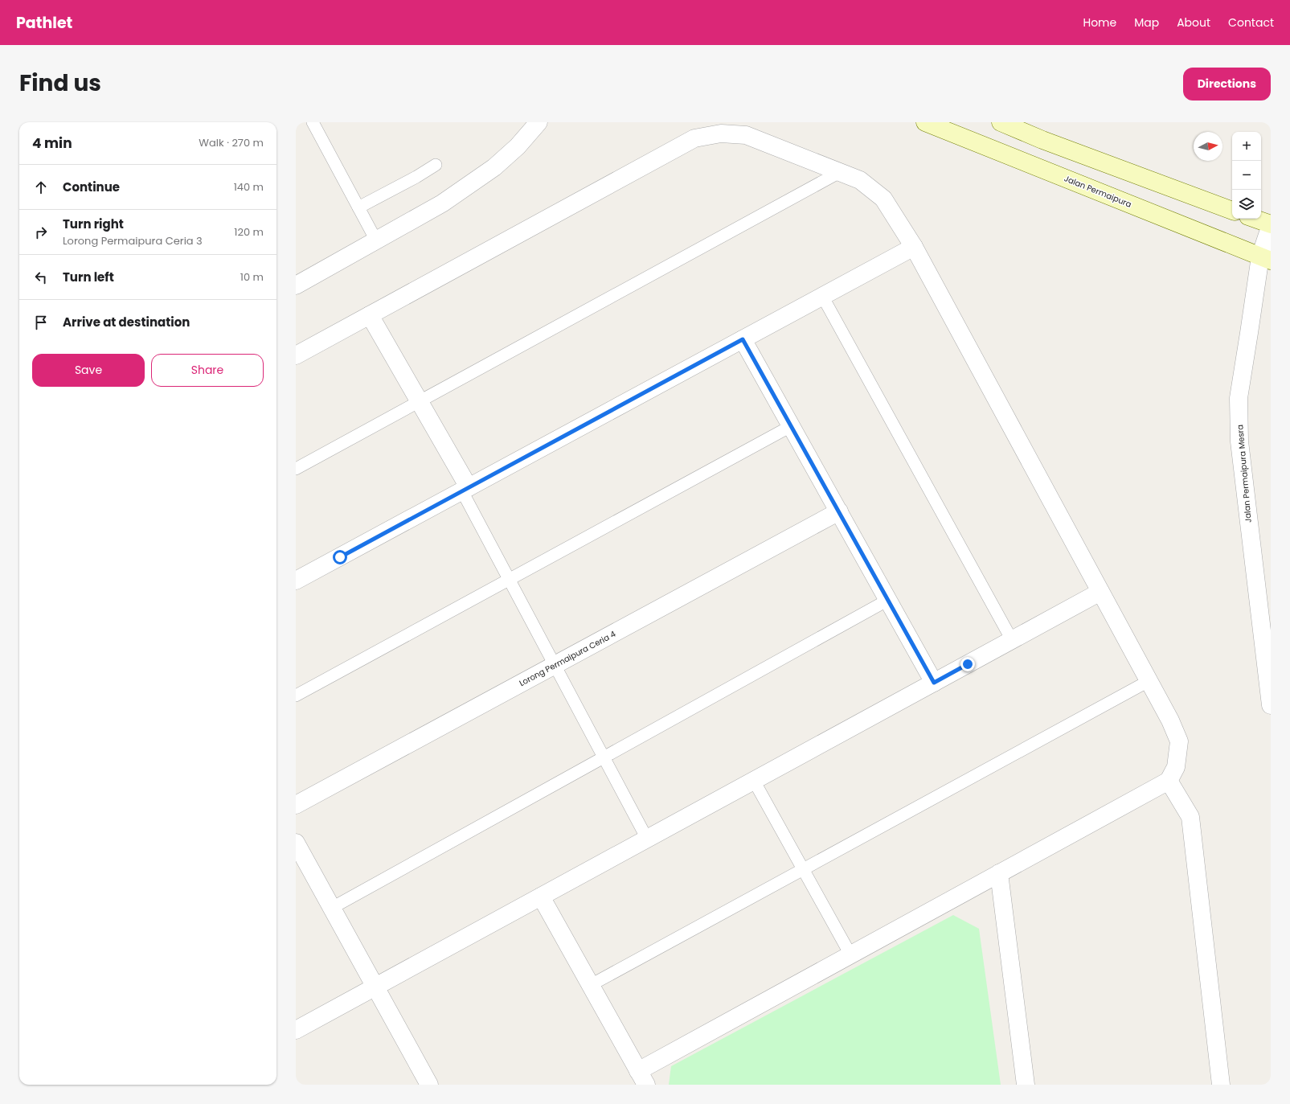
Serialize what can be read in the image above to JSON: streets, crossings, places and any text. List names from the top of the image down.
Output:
{
  "streets": {
    "main road": ["Jalan Permaipura"],
    "street": ["Jalan Permaipura Mesra", "Lorong Permaipura Ceria 4"]
  },
  "crossings": [
    ["Jalan Permaipura", "Jalan Permaipura Mesra"]
  ],
  "north": "right",
  "page": {
    "header": "Pathlet",
    "nav": [
      "Home",
      "Map",
      "About",
      "Contact"
    ],
    "title": "Find us",
    "buttons": [
      "Directions",
      ["Save", "Share"]
    ],
    "heading": ["4 min", "Walk · 270 m"],
    "map_buttons": ["+", "−"],
    "list": [
      ["Continue", "140 m"],
      ["Turn right", "Lorong Permaipura Ceria 3", "120 m"],
      ["Turn left", "10 m"],
      "Arrive at destination"
    ]
  }
}
